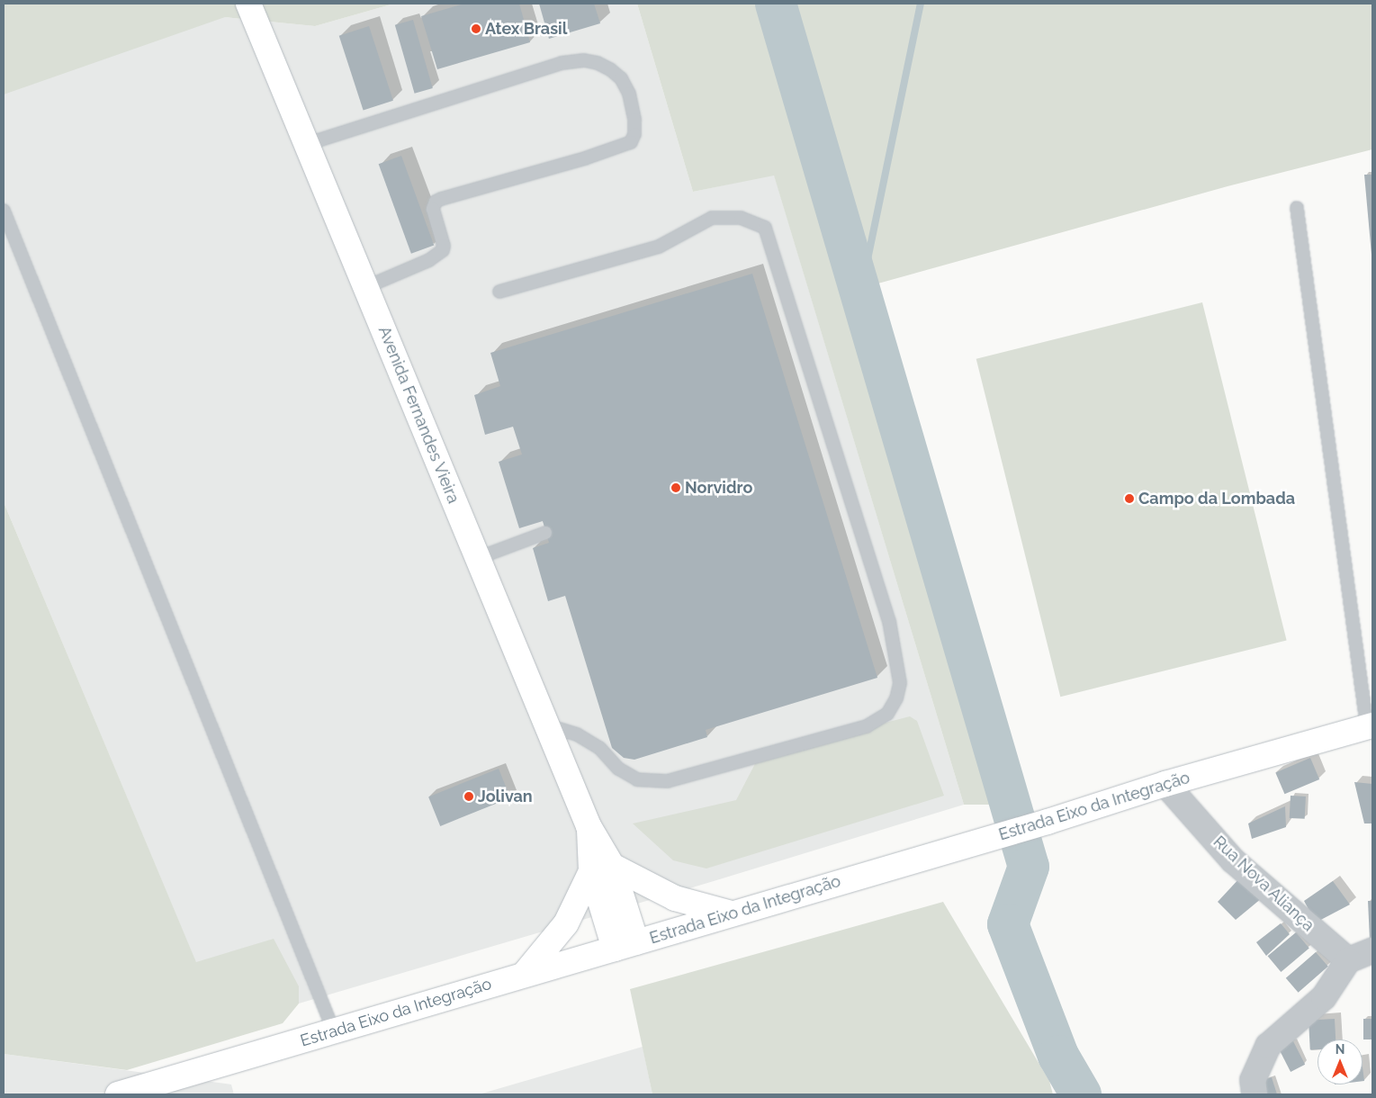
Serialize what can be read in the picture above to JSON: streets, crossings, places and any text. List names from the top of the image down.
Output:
{
  "streets": {
    "main road": ["Avenida Fernandes Vieira", "Estrada Eixo da Integração"],
    "street": ["Rua Nova Aliança"]
  },
  "crossings": [
    ["Avenida Fernandes Vieira", "Estrada Eixo da Integração"],
    ["Estrada Eixo da Integração", "Rua Nova Aliança"]
  ],
  "places": [
    "Atex Brasil",
    "Norvidro",
    "Campo da Lombada",
    "Jolivan"
  ],
  "north": "top"
}
